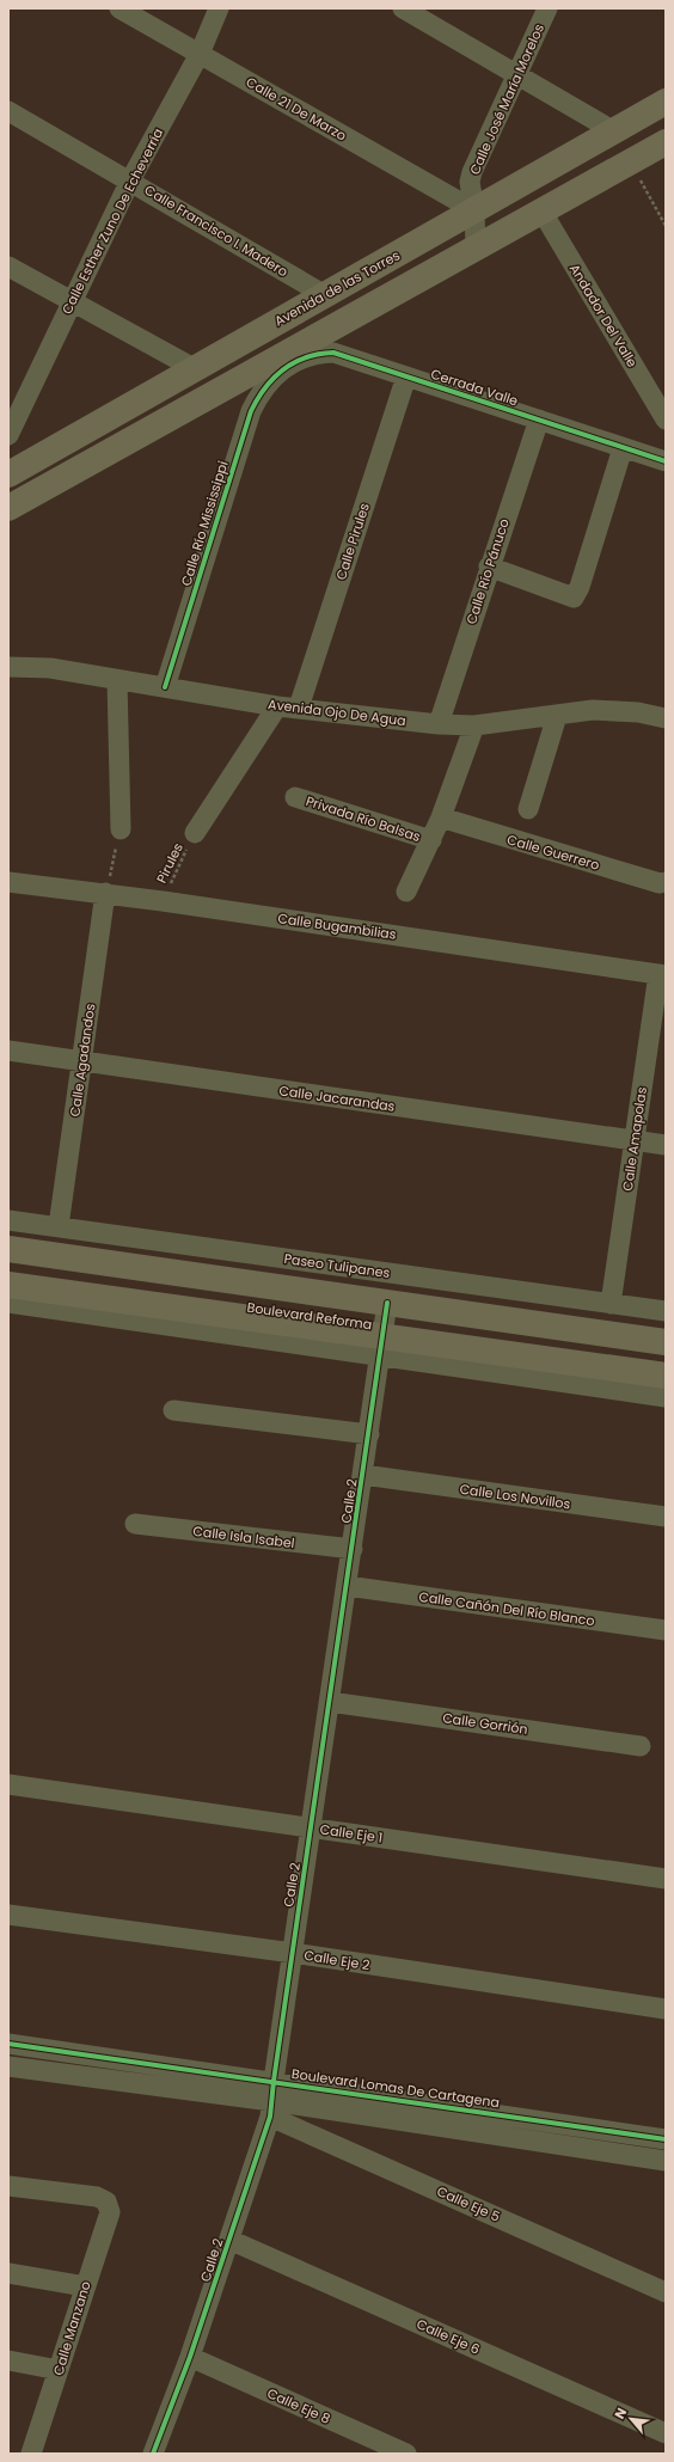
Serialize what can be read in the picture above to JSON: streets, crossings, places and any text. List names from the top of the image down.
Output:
{
  "streets": {
    "main road": ["Avenida de las Torres", "Boulevard Reforma"],
    "street": [
      "Calle José María Morelos",
      "Calle 21 De Marzo",
      "Calle Esther Zuno De Echeverría",
      "Calle Francisco I. Madero",
      "Andador Del Valle",
      "Cerrada Valle",
      "Calle Río Mississippi",
      "Calle Pirules",
      "Calle Río Pánuco",
      "Avenida Ojo De Agua",
      "Privada Río Balsas",
      "Calle Guerrero",
      "Calle Bugambilias",
      "Calle Agadandos",
      "Calle Jacarandas",
      "Calle Amapolas",
      "Paseo Tulipanes",
      "Calle Los Novillos",
      "Calle 2",
      "Calle Isla Isabel",
      "Calle Cañón Del Río Blanco",
      "Calle Gorrión",
      "Calle Eje 1",
      "Calle Eje 2",
      "Boulevard Lomas De Cartagena",
      "Calle Eje 5",
      "Calle Manzano",
      "Calle Eje 6",
      "Calle Eje 8"
    ],
    "path": ["Pirules"]
  },
  "crossings": [
    ["Calle José María Morelos", "Calle 21 De Marzo"],
    ["Calle José María Morelos", "Avenida de las Torres"],
    ["Calle 21 De Marzo", "Calle Esther Zuno De Echeverría"],
    ["Calle 21 De Marzo", "Avenida de las Torres"],
    ["Calle Esther Zuno De Echeverría", "Calle Francisco I. Madero"],
    ["Calle Francisco I. Madero", "Avenida de las Torres"],
    ["Cerrada Valle", "Calle Río Mississippi"],
    ["Cerrada Valle", "Calle Pirules"],
    ["Cerrada Valle", "Calle Río Pánuco"],
    ["Calle Río Mississippi", "Avenida Ojo De Agua"],
    ["Calle Pirules", "Avenida Ojo De Agua"],
    ["Calle Río Pánuco", "Avenida Ojo De Agua"],
    ["Pirules", "Calle Bugambilias"],
    ["Calle Bugambilias", "Calle Agadandos"],
    ["Calle Bugambilias", "Calle Amapolas"],
    ["Calle Agadandos", "Calle Jacarandas"],
    ["Calle Agadandos", "Paseo Tulipanes"],
    ["Calle Jacarandas", "Calle Amapolas"],
    ["Calle Amapolas", "Paseo Tulipanes"],
    ["Boulevard Reforma", "Calle 2"],
    ["Calle Los Novillos", "Calle 2"],
    ["Calle 2", "Calle Isla Isabel"],
    ["Calle 2", "Calle Cañón Del Río Blanco"],
    ["Calle 2", "Calle Gorrión"],
    ["Calle 2", "Calle Eje 1"],
    ["Calle 2", "Calle Eje 2"],
    ["Calle 2", "Boulevard Lomas De Cartagena"],
    ["Calle 2", "Calle Eje 5"],
    ["Calle 2", "Calle Eje 6"],
    ["Calle 2", "Calle Eje 8"]
  ],
  "north": "top left"
}
